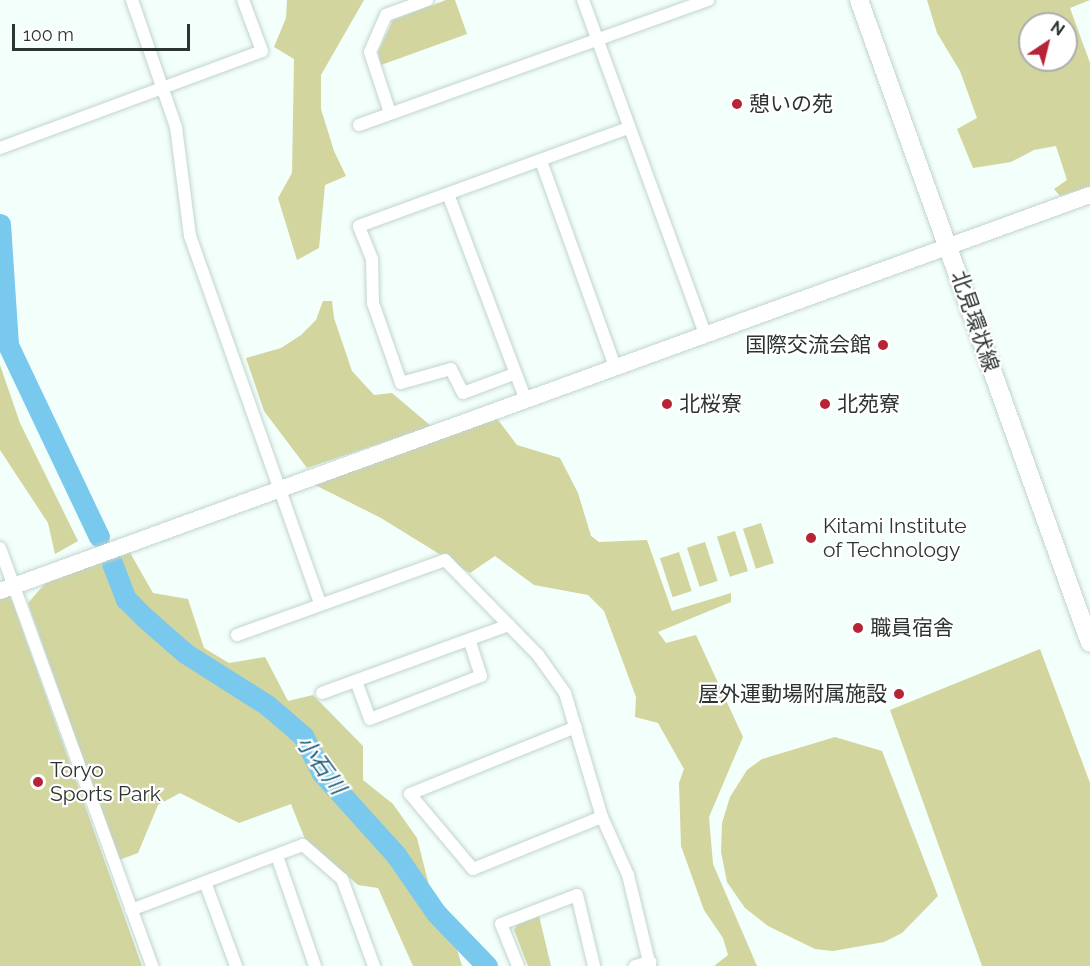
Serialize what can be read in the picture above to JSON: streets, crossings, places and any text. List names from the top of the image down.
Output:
{
  "streets": {
    "main road": ["北見環状線"]
  },
  "water": ["小石川"],
  "places": [
    "憩いの苑",
    "国際交流会館",
    "北桜寮",
    "北苑寮",
    "Kitami Institute of Technology",
    "職員宿舎",
    "屋外運動場附属施設",
    "Toryo Sports Park"
  ],
  "scale_bar": "100 m",
  "north": "top right"
}
